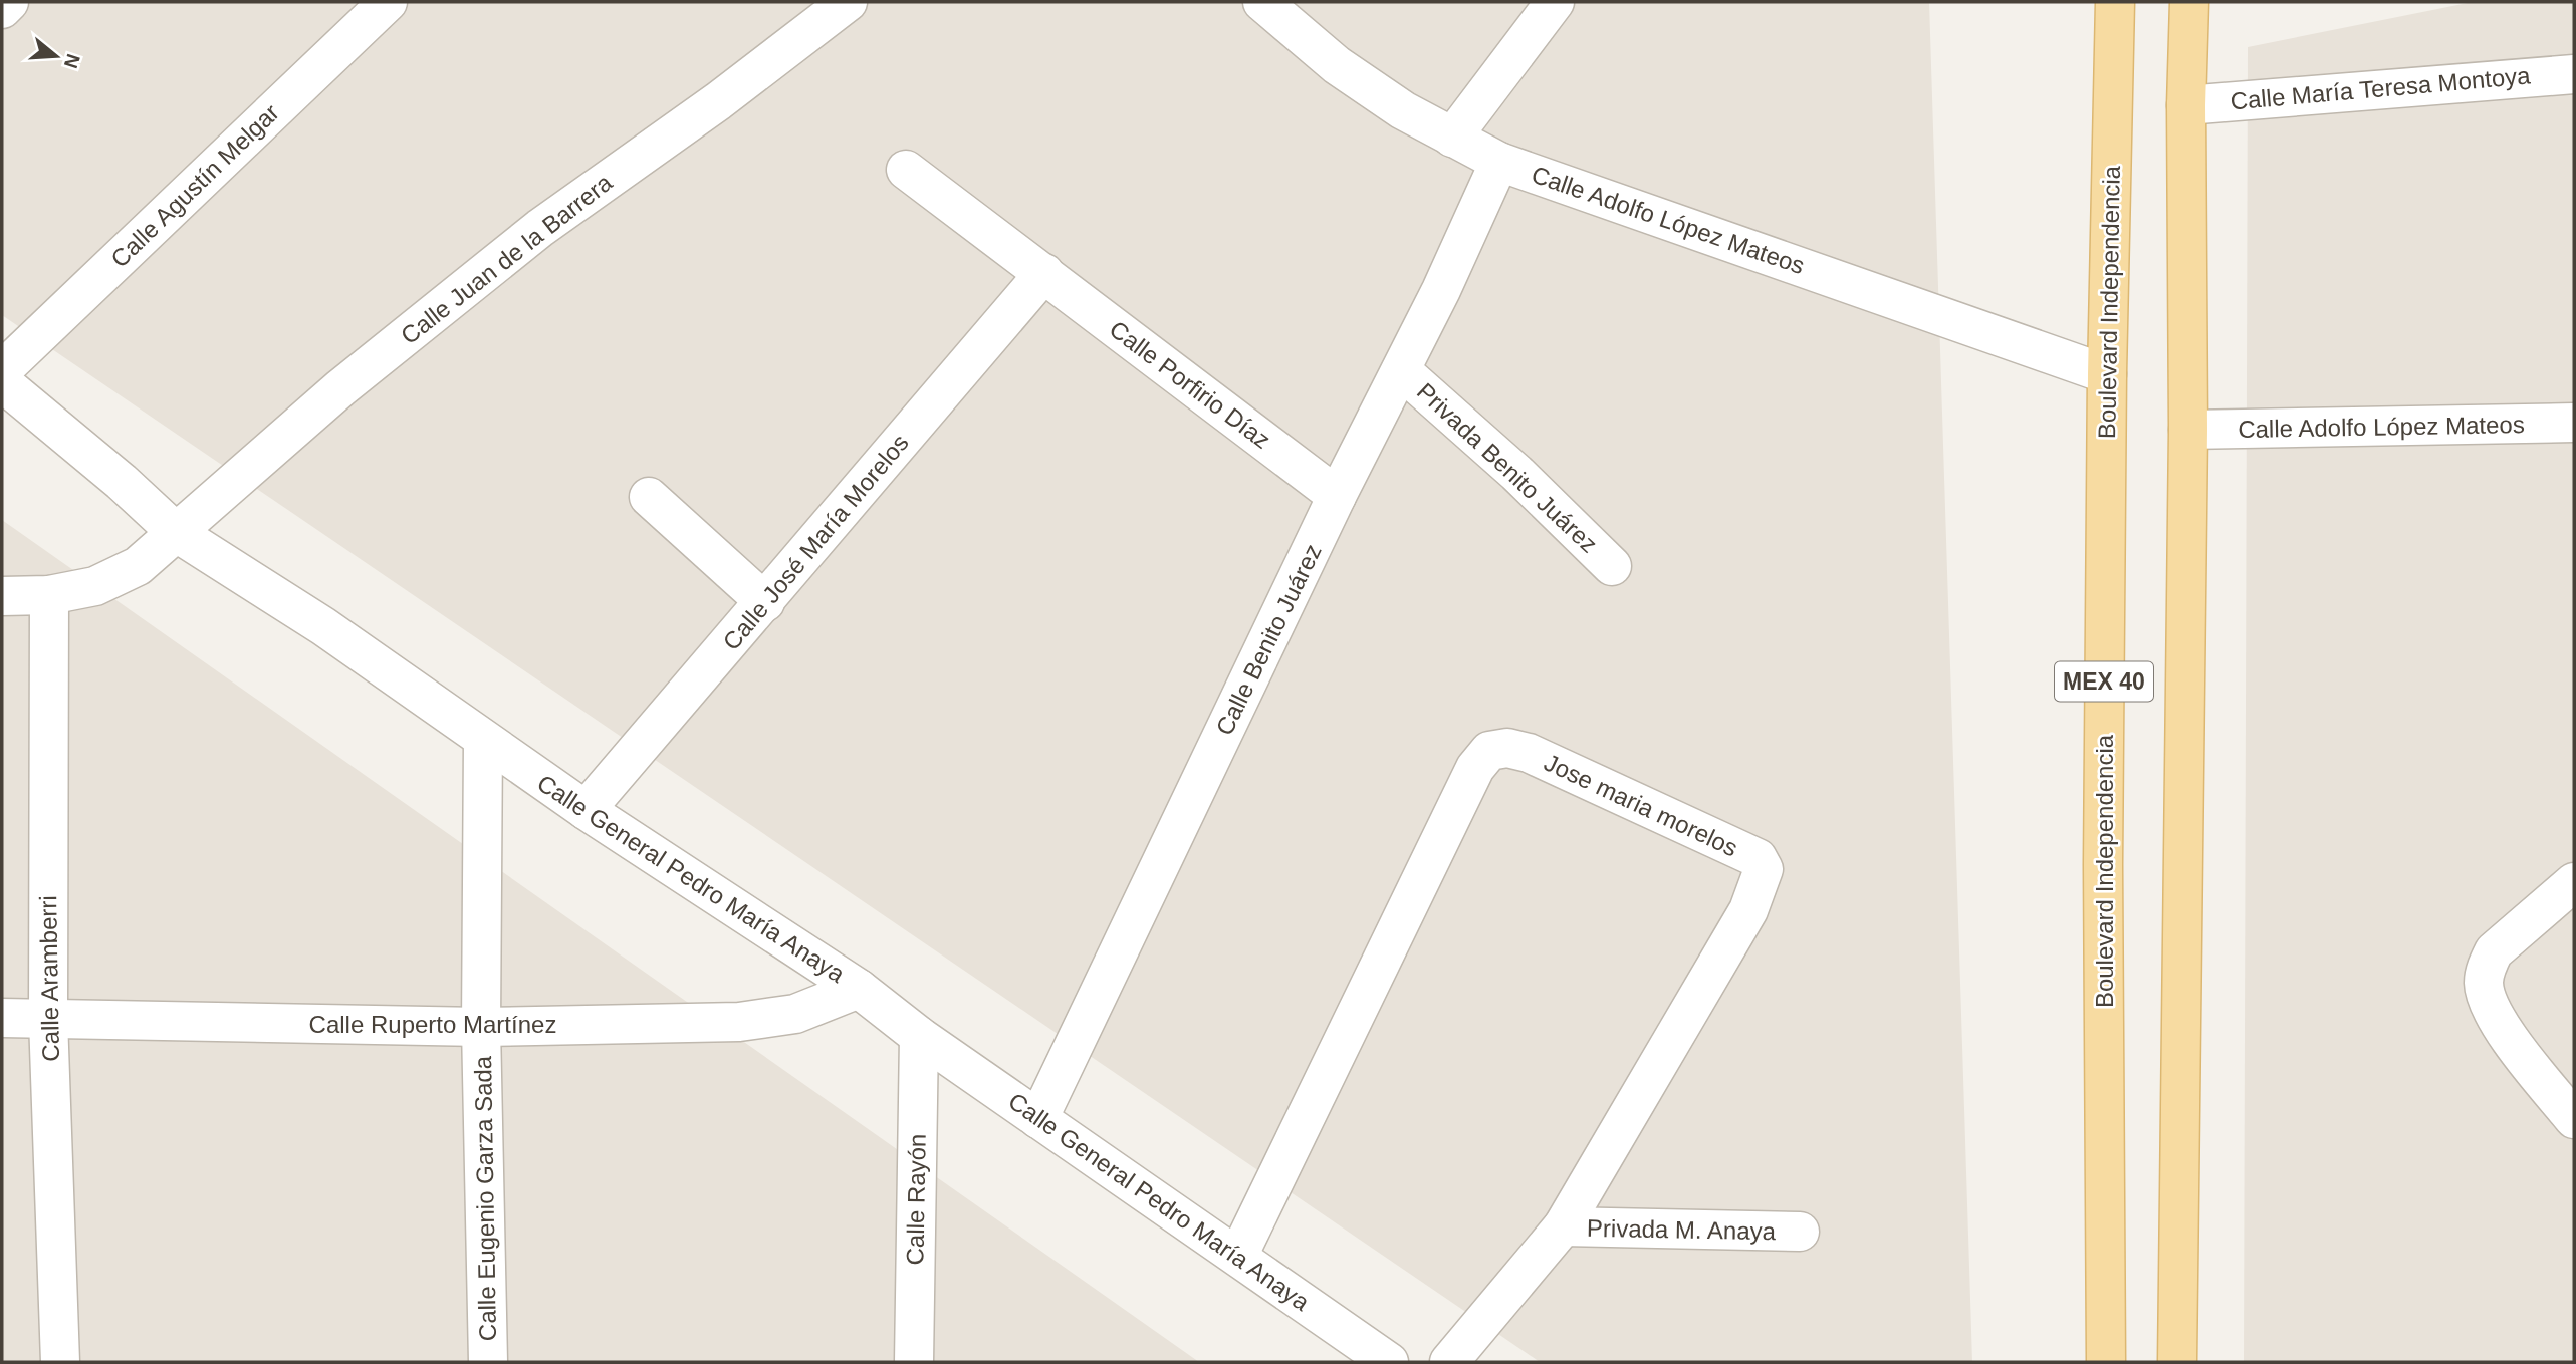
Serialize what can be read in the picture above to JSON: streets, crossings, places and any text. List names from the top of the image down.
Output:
{
  "streets": {
    "main road": ["Boulevard Independencia", "MEX 40"],
    "street": [
      "Calle María Teresa Montoya",
      "Calle Agustín Melgar",
      "Calle Adolfo López Mateos",
      "Calle Juan de la Barrera",
      "Calle Porfirio Díaz",
      "Privada Benito Juárez",
      "Calle José María Morelos",
      "Calle Benito Juárez",
      "Jose maria morelos",
      "Calle General Pedro María Anaya",
      "Calle Aramberri",
      "Calle Ruperto Martínez",
      "Calle Eugenio Garza Sada",
      "Calle Rayón",
      "Privada M. Anaya"
    ]
  },
  "crossings": [
    ["Calle María Teresa Montoya", "MEX 40"],
    ["Calle Adolfo López Mateos", "Boulevard Independencia"],
    ["Calle Adolfo López Mateos", "Calle Benito Juárez"],
    ["Calle Adolfo López Mateos", "MEX 40"],
    ["Calle Juan de la Barrera", "Calle General Pedro María Anaya"],
    ["Calle Juan de la Barrera", "Calle Aramberri"],
    ["Calle Porfirio Díaz", "Calle José María Morelos"],
    ["Calle Porfirio Díaz", "Calle Benito Juárez"],
    ["Privada Benito Juárez", "Calle Benito Juárez"],
    ["Calle José María Morelos", "Calle General Pedro María Anaya"],
    ["Calle Benito Juárez", "Calle General Pedro María Anaya"],
    ["Jose maria morelos", "Calle General Pedro María Anaya"],
    ["Jose maria morelos", "Privada M. Anaya"],
    ["Calle General Pedro María Anaya", "Calle Ruperto Martínez"],
    ["Calle General Pedro María Anaya", "Calle Eugenio Garza Sada"],
    ["Calle General Pedro María Anaya", "Calle Rayón"],
    ["Calle Aramberri", "Calle Ruperto Martínez"],
    ["Calle Ruperto Martínez", "Calle Eugenio Garza Sada"]
  ],
  "north": "right"
}
